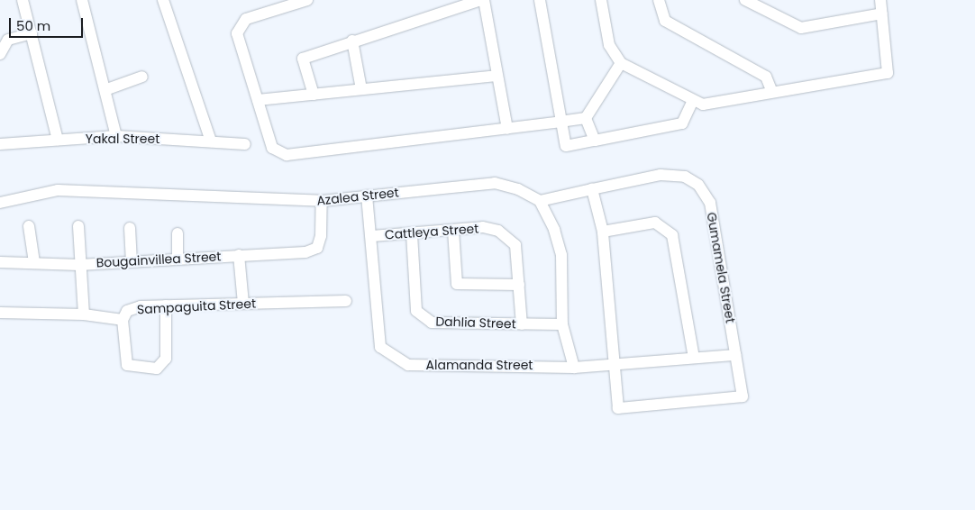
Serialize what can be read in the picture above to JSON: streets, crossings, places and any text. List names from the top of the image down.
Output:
{
  "streets": {
    "street": [
      "Yakal Street",
      "Azalea Street",
      "Cattleya Street",
      "Bougainvillea Street",
      "Gumamela Street",
      "Sampaguita Street",
      "Dahlia Street",
      "Alamanda Street"
    ]
  },
  "crossings": [
    ["Azalea Street", "Bougainvillea Street"],
    ["Azalea Street", "Gumamela Street"],
    ["Azalea Street", "Alamanda Street"],
    ["Cattleya Street", "Dahlia Street"],
    ["Cattleya Street", "Alamanda Street"],
    ["Gumamela Street", "Alamanda Street"]
  ],
  "scale_bar": "50 m"
}
